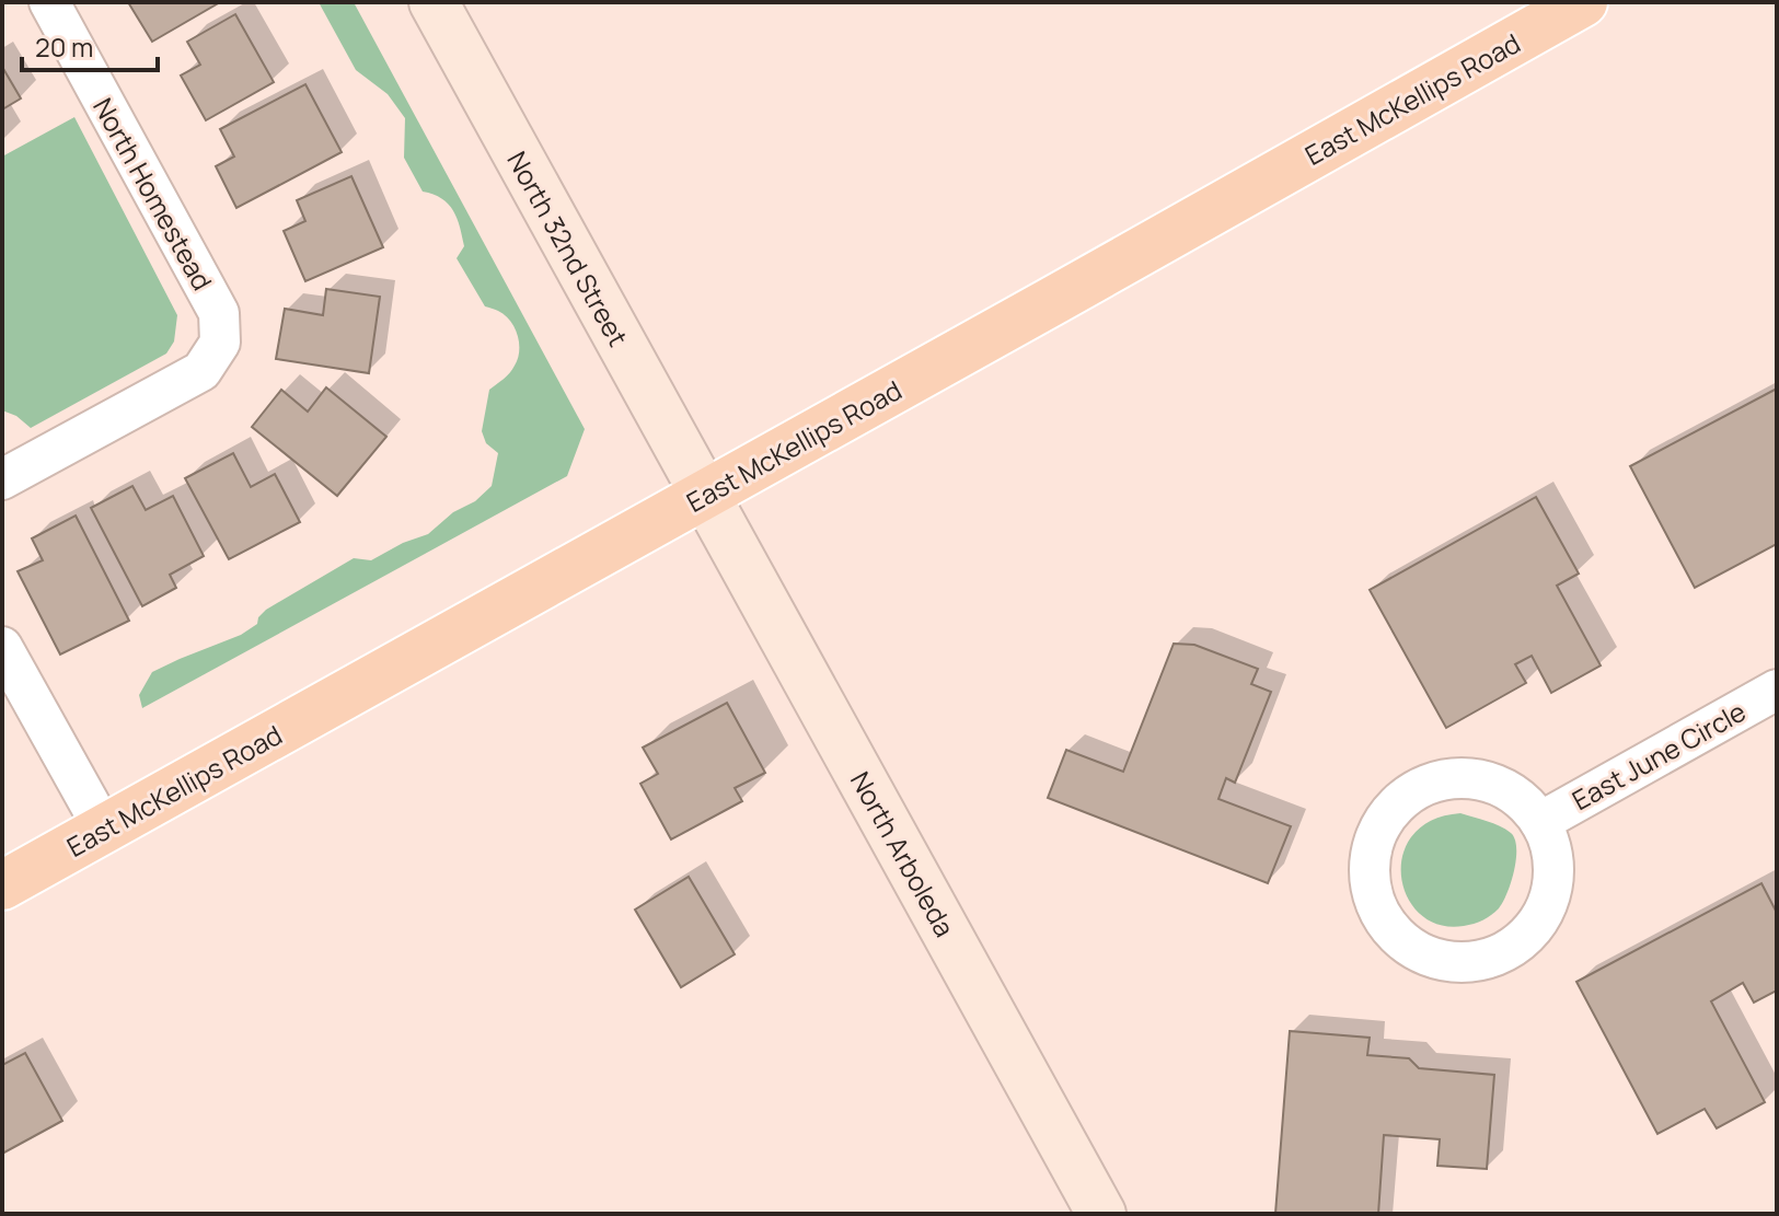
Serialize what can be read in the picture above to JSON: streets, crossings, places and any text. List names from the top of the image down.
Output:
{
  "streets": {
    "main road": ["East McKellips Road"],
    "street": [
      "North Homestead",
      "North 32nd Street",
      "East June Circle",
      "North Arboleda"
    ]
  },
  "crossings": [
    ["East McKellips Road", "North 32nd Street"],
    ["East McKellips Road", "North Arboleda"],
    ["North 32nd Street", "North Arboleda"]
  ],
  "scale_bar": "20 m"
}
